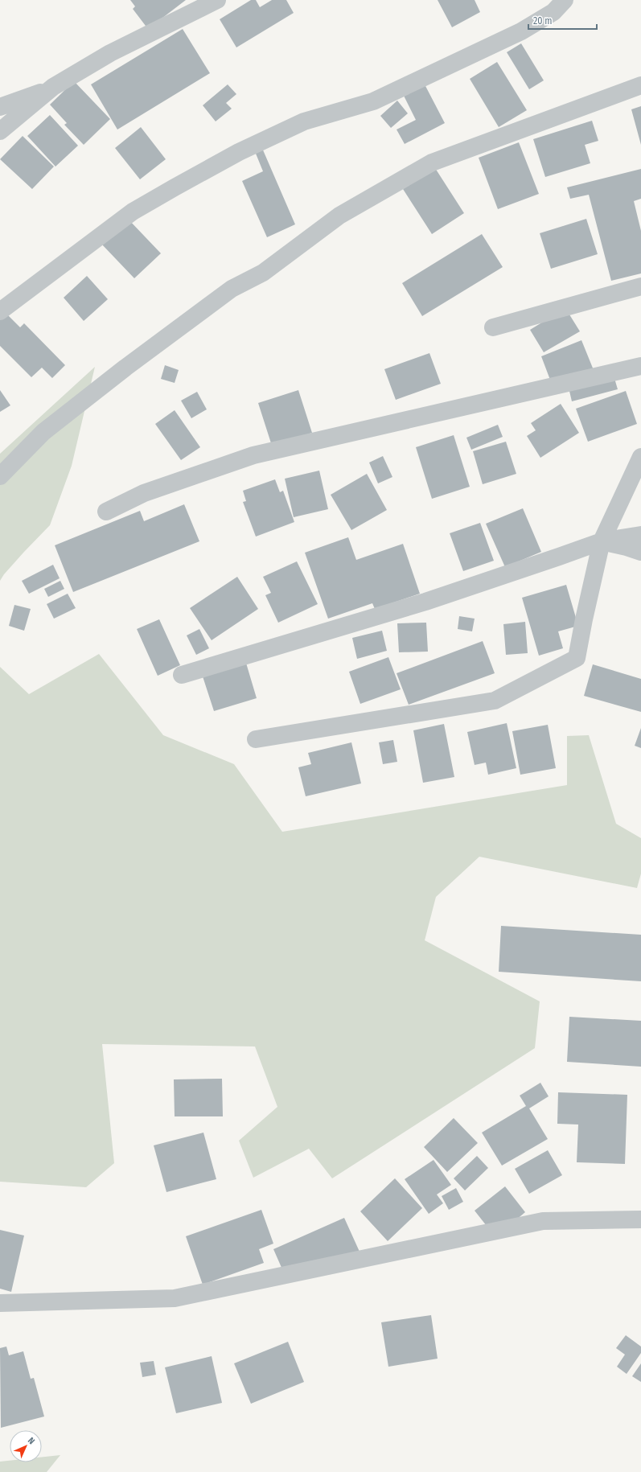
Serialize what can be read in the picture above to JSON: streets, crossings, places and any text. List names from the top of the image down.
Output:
{
  "scale_bar": "20 m",
  "north": "top right"
}
